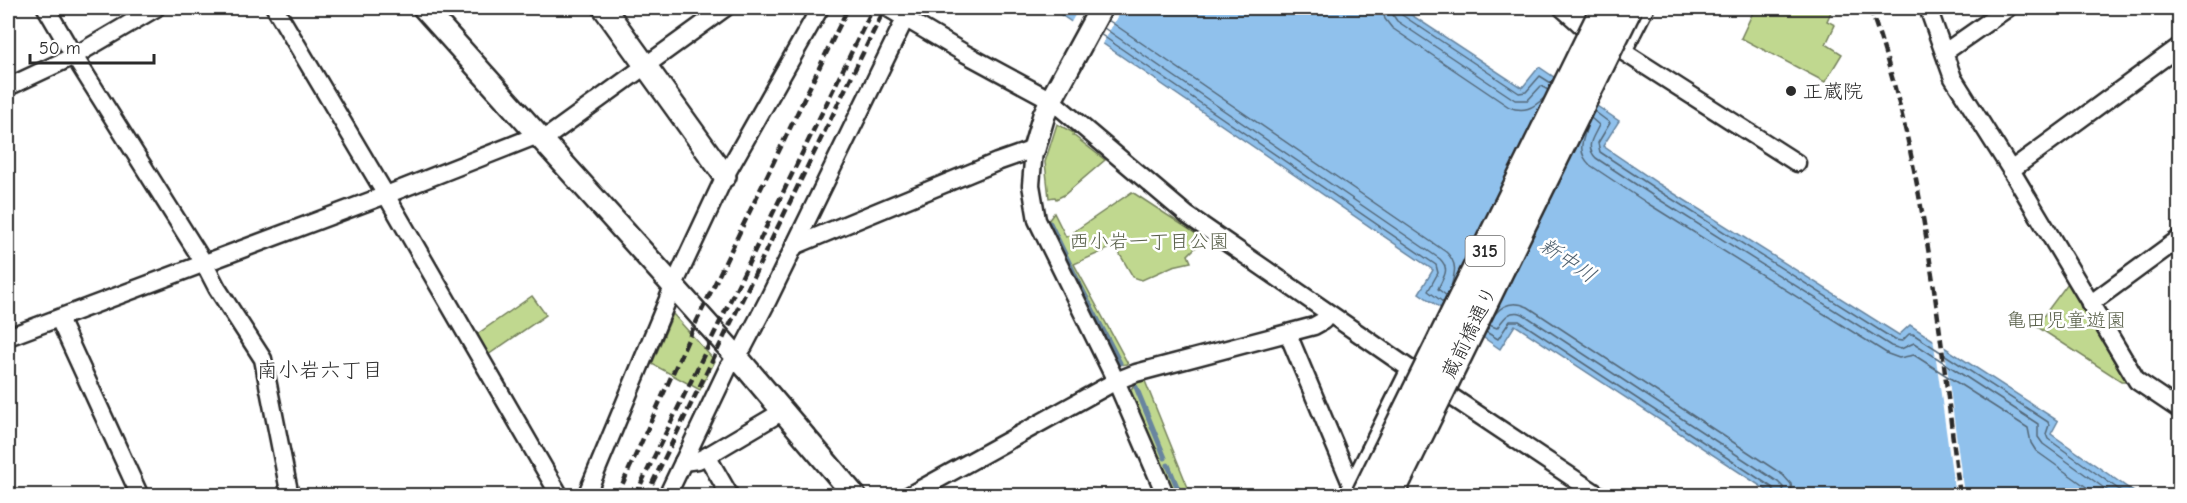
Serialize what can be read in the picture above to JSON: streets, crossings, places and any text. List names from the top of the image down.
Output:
{
  "streets": {
    "main road": ["315", "蔵前橋通り"]
  },
  "districts": ["南小岩六丁目"],
  "water": ["新中川"],
  "parks": ["西小岩一丁目公園", "亀田児童遊園"],
  "places": ["正蔵院"],
  "scale_bar": "50 m"
}
